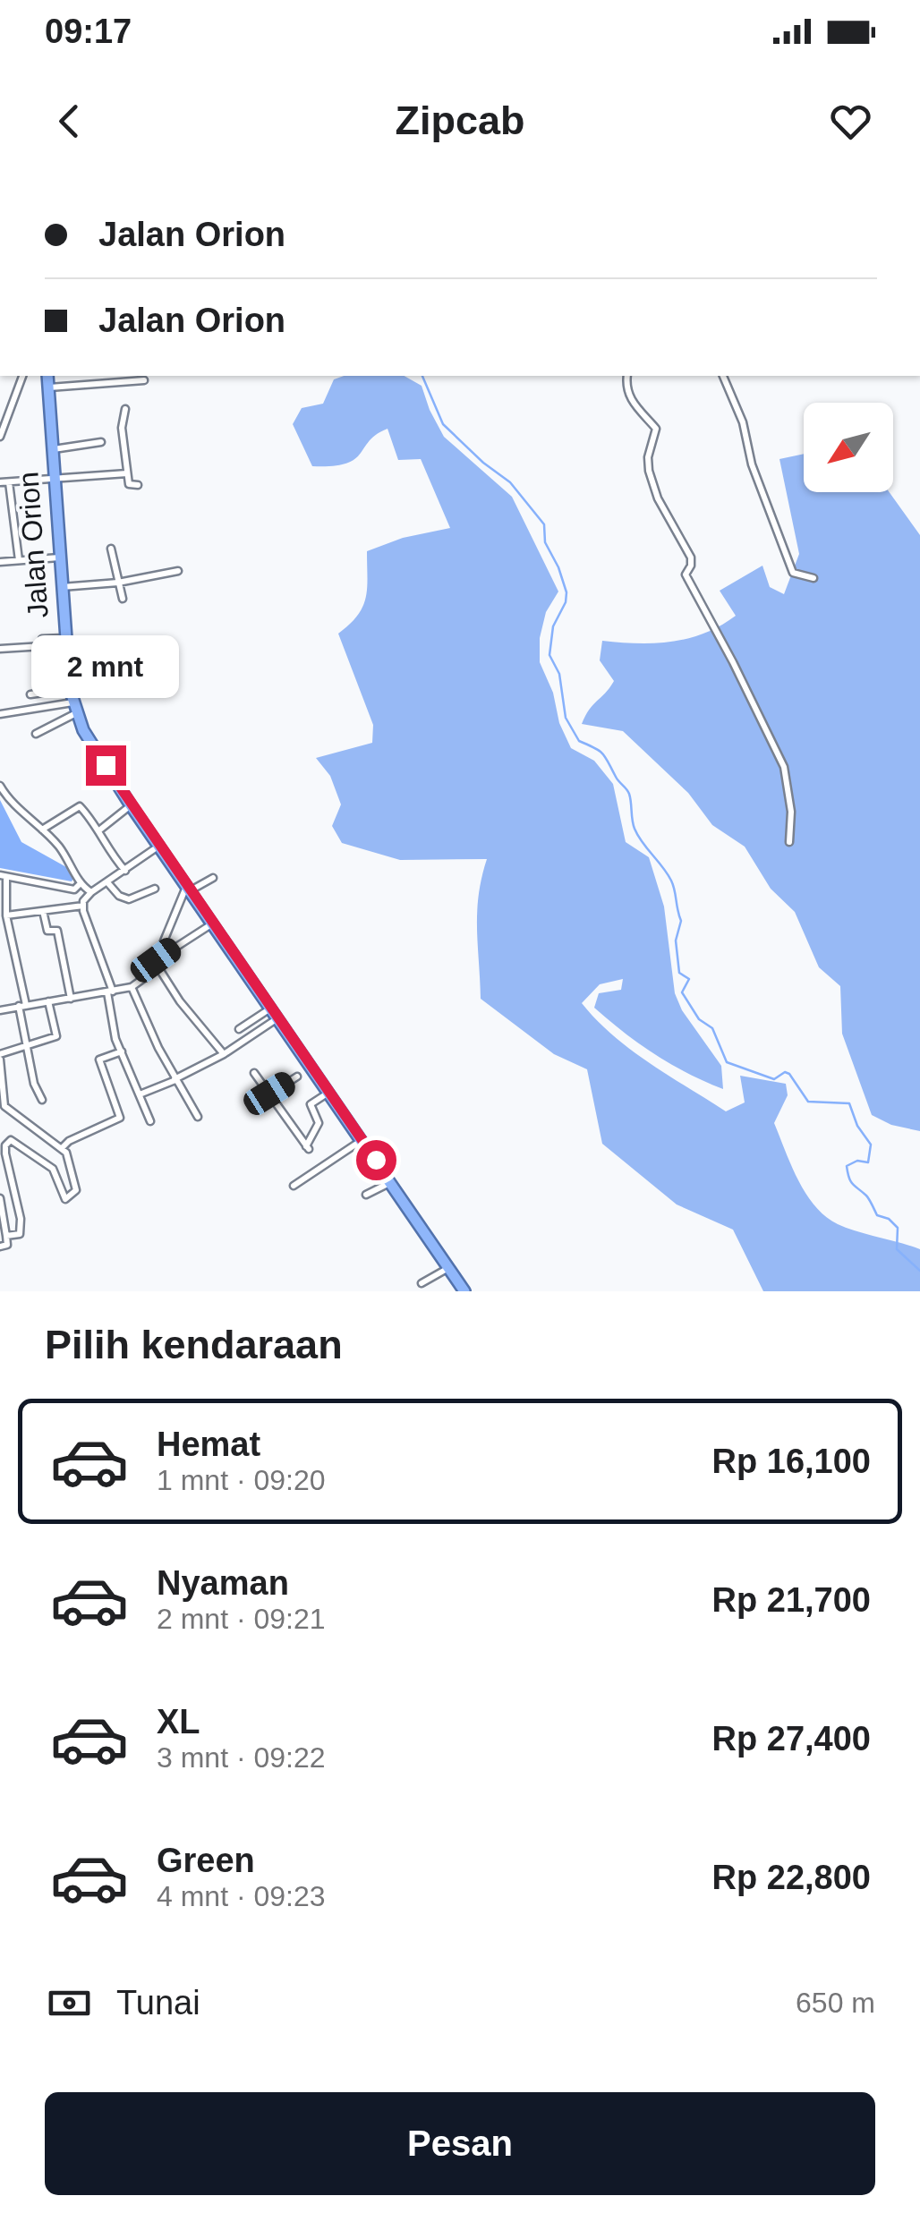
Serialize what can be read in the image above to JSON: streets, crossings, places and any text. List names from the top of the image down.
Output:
{
  "streets": {
    "highway": ["Jalan Orion"]
  },
  "north": "bottom left",
  "page": {
    "status": "09:17",
    "header": "Zipcab",
    "banner": ["Jalan Orion", "Jalan Orion"],
    "bubble": "2 mnt",
    "heading": "Pilih kendaraan",
    "list": [
      {
        "name": "Hemat",
        "note": "1 mnt · 09:20",
        "value": "Rp 16,100"
      },
      {
        "name": "Nyaman",
        "note": "2 mnt · 09:21",
        "value": "Rp 21,700"
      },
      {
        "name": "XL",
        "note": "3 mnt · 09:22",
        "value": "Rp 27,400"
      },
      {
        "name": "Green",
        "note": "4 mnt · 09:23",
        "value": "Rp 22,800"
      }
    ],
    "pay": ["Tunai", "650 m"],
    "buttons": "Pesan"
  }
}
